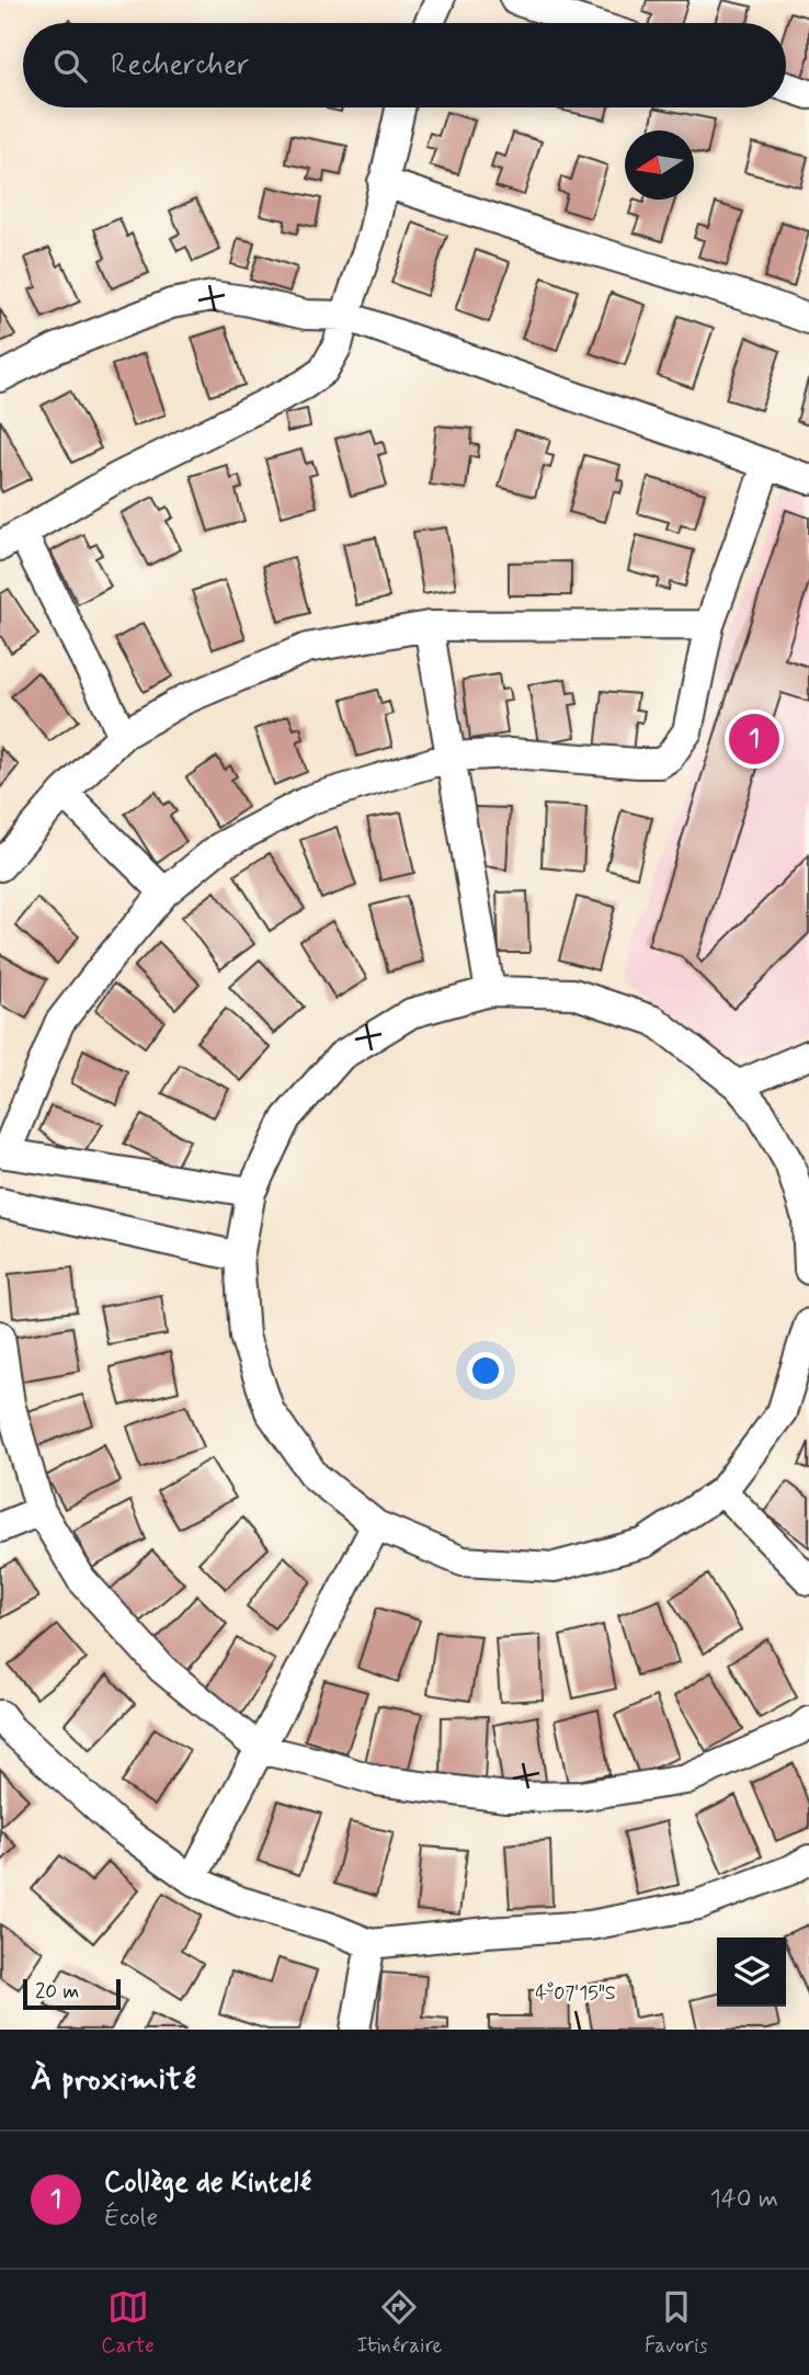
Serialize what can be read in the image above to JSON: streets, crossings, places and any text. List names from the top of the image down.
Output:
{
  "scale_bar": "20 m",
  "north": "left",
  "page": {
    "search": "Rechercher",
    "pins": "1",
    "scale": "20 m",
    "heading": "À proximité",
    "list": [
      {
        "mark": "1",
        "name": "Collège de Kintelé",
        "note": "École",
        "value": "140 m"
      }
    ],
    "nav": ["Carte", "Itinéraire", "Favoris"]
  },
  "coordinates": ["4°07'15\"S"]
}
